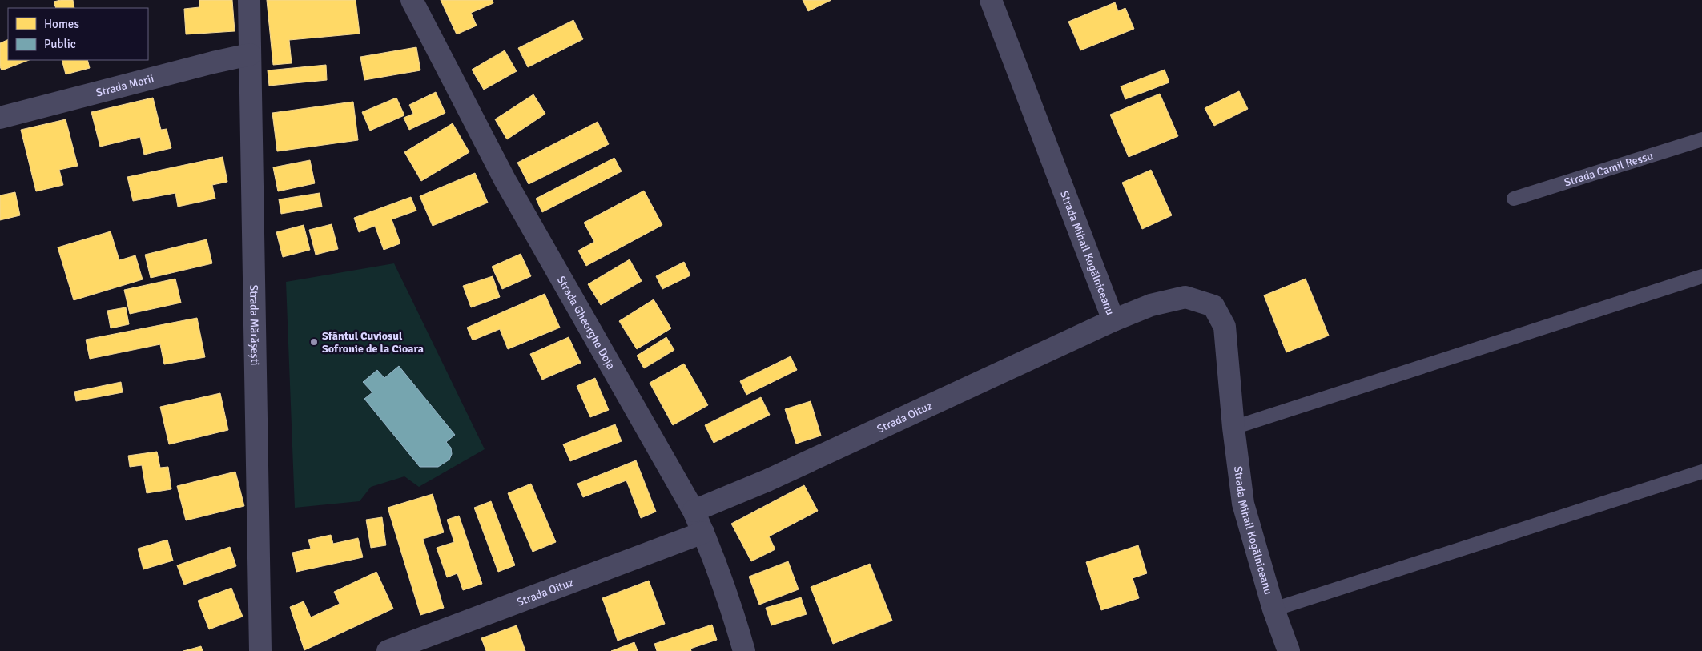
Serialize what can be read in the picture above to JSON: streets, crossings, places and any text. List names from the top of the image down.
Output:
{
  "streets": {
    "street": [
      "Strada Morii",
      "Strada Mihail Kogălniceanu",
      "Strada Gheorghe Doja",
      "Strada Mărășești",
      "Strada Oituz"
    ],
    "lane": ["Strada Camil Ressu"]
  },
  "crossings": [
    ["Strada Morii", "Strada Mărășești"],
    ["Strada Mihail Kogălniceanu", "Strada Oituz"],
    ["Strada Gheorghe Doja", "Strada Oituz"]
  ],
  "places": ["Sfântul Cuviosul Sofronie de la Cioara"],
  "legend": ["Homes", "Public"]
}
